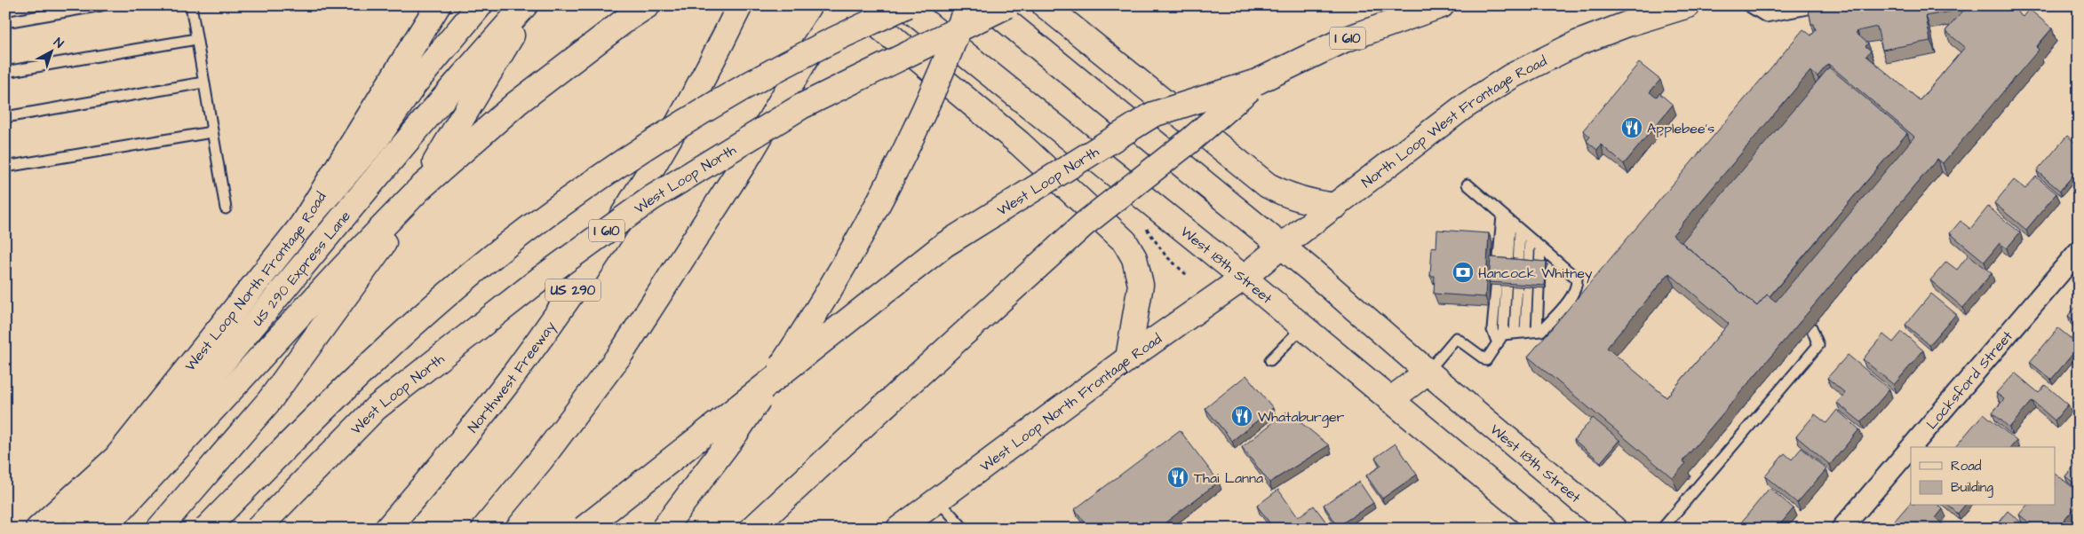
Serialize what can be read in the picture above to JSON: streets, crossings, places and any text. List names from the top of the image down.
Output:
{
  "streets": {
    "main road": [
      "I 610",
      "North Loop West Frontage Road",
      "West Loop North",
      "West 18th Street",
      "US 290 Express Lane",
      "West Loop North Frontage Road",
      "US 290",
      "Northwest Freeway"
    ],
    "street": ["Locksford Street"]
  },
  "crossings": [
    ["I 610", "West Loop North"],
    ["North Loop West Frontage Road", "West 18th Street"],
    ["North Loop West Frontage Road", "West Loop North Frontage Road"],
    ["West 18th Street", "West Loop North Frontage Road"]
  ],
  "places": {
    "restaurant": ["Applebee's", "Whataburger", "Thai Lanna"],
    "bank": ["Hancock Whitney"]
  },
  "legend": ["Road", "Building"],
  "north": "top right"
}
